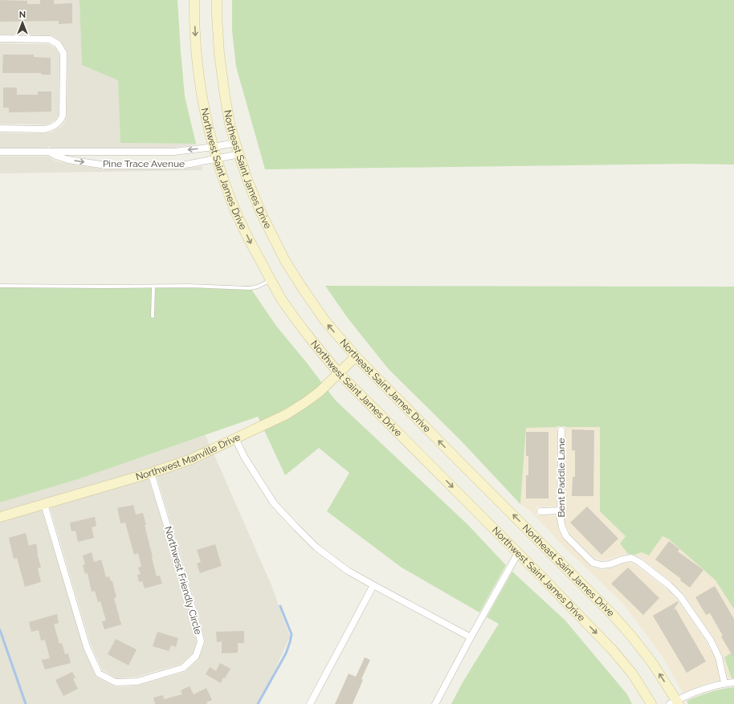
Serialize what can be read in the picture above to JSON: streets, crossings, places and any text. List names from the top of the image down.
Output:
{
  "streets": {
    "main road": ["Northwest Saint James Drive", "Northeast Saint James Drive", "Northwest Manville Drive"],
    "street": ["Pine Trace Avenue", "Bent Paddle Lane", "Northwest Friendly Circle"]
  },
  "crossings": [
    ["Pine Trace Avenue", "Northwest Saint James Drive"],
    ["Pine Trace Avenue", "Northeast Saint James Drive"],
    ["Northwest Saint James Drive", "Northwest Manville Drive"],
    ["Northeast Saint James Drive", "Northwest Manville Drive"],
    ["Northwest Manville Drive", "Northwest Friendly Circle"]
  ],
  "one_way": ["Northwest Saint James Drive", "Northeast Saint James Drive"],
  "north": "top"
}
